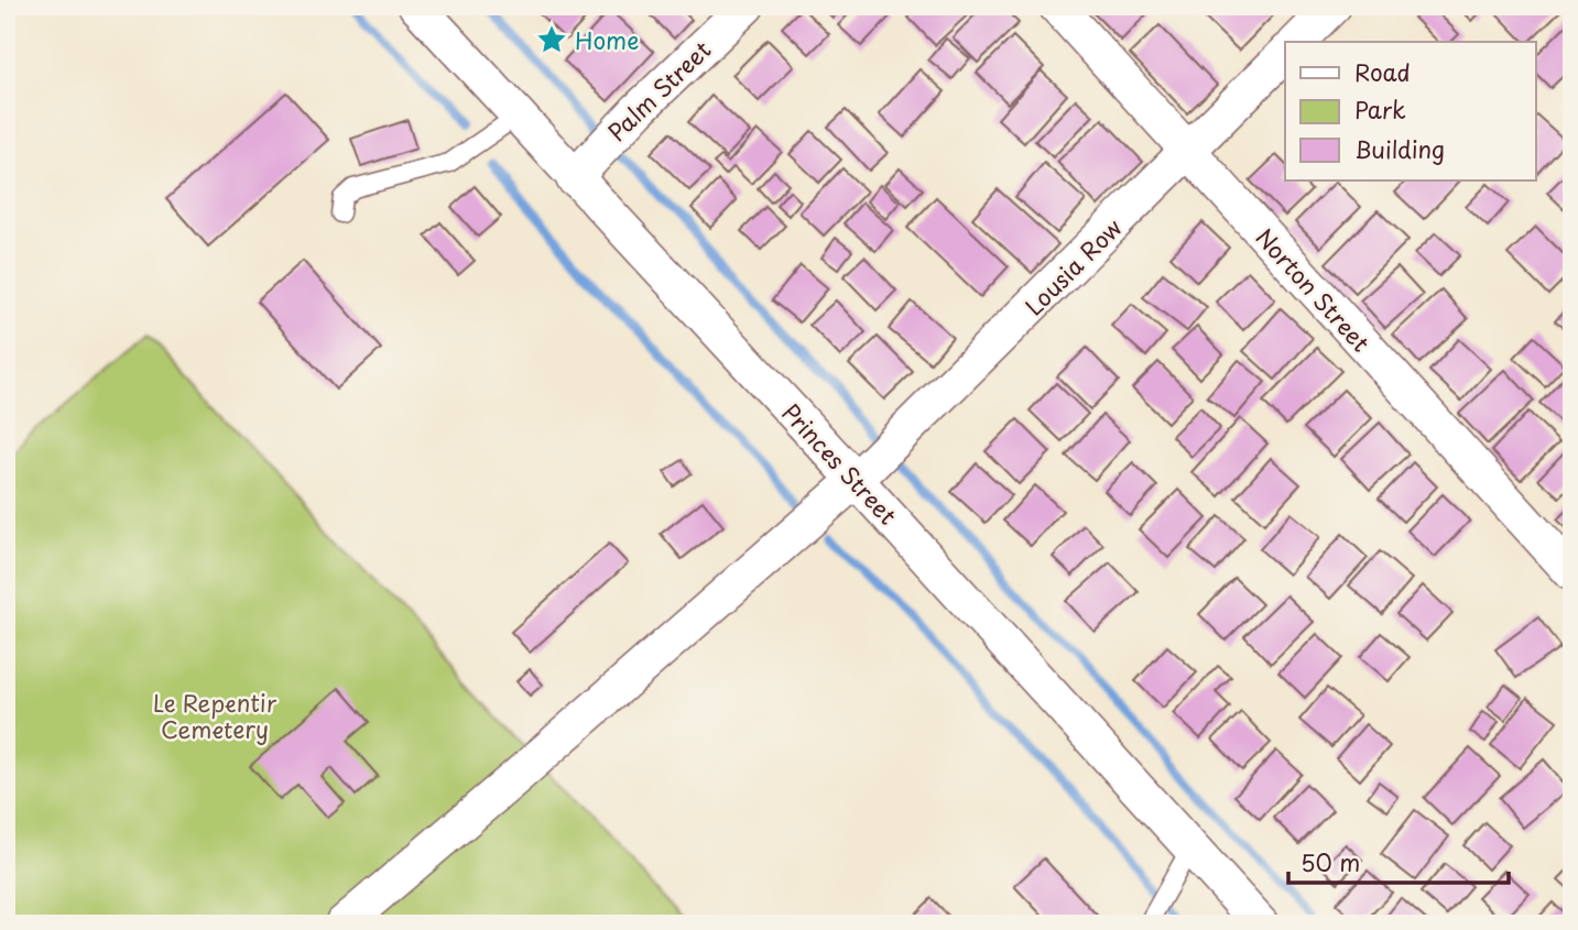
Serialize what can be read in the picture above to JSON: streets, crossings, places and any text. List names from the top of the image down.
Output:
{
  "streets": {
    "street": [
      "Palm Street",
      "Lousia Row",
      "Norton Street",
      "Princes Street"
    ]
  },
  "crossings": [
    ["Palm Street", "Princes Street"],
    ["Lousia Row", "Norton Street"],
    ["Lousia Row", "Princes Street"]
  ],
  "parks": ["Le Repentir Cemetery"],
  "places": {
    "place": ["Home"]
  },
  "legend": ["Road", "Park", "Building"],
  "scale_bar": "50 m"
}
